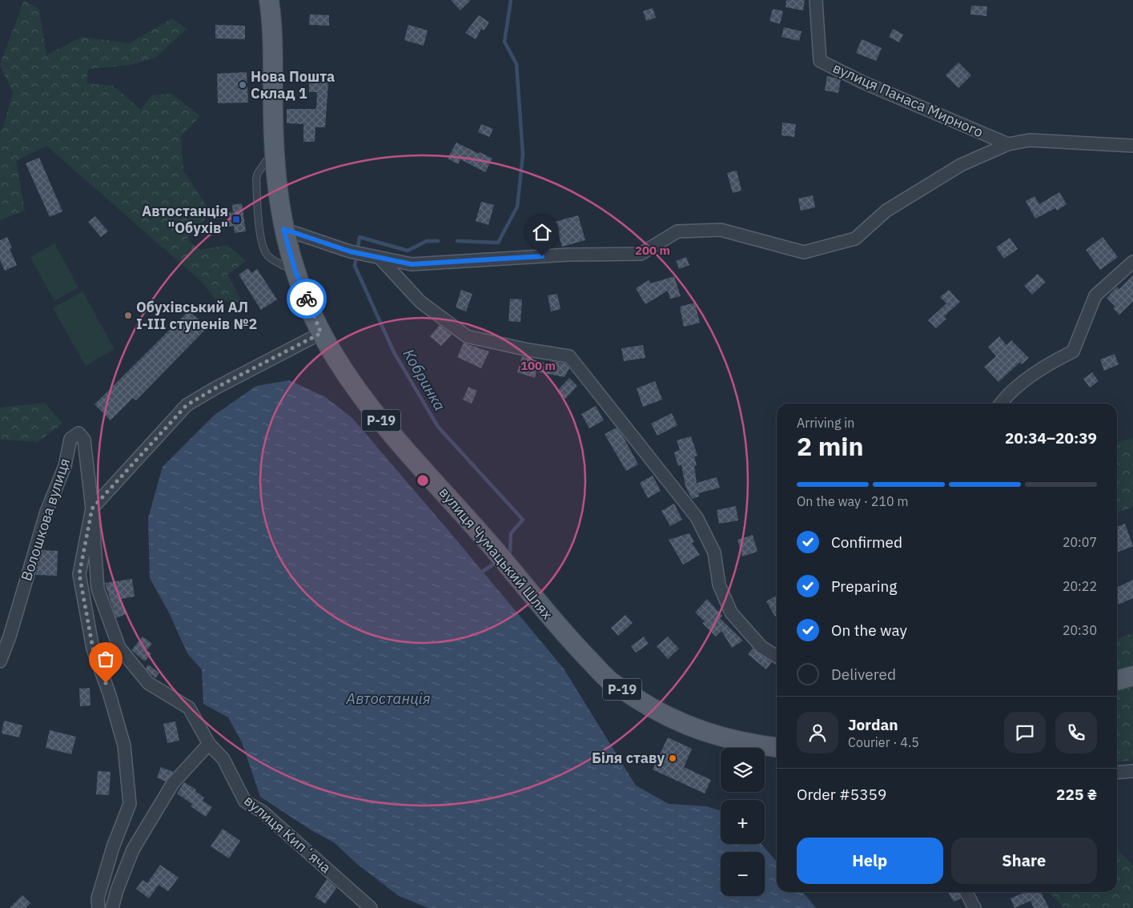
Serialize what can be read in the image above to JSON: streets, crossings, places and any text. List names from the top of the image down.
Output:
{
  "streets": {
    "main road": ["Р-19", "вулиця Чумацький Шлях"],
    "street": ["вулиця Панаса Мирного", "Волошкова вулиця", "вулиця Кипʼяча"]
  },
  "crossings": [
    ["Волошкова вулиця", "вулиця Кипʼяча"]
  ],
  "water": ["Кобринка", "Автостанція"],
  "places": {
    "other": ["Нова Пошта Склад 1", "Обухівський АЛ І-ІІІ ступенів №2", "Біля ставу"],
    "transit": ["Автостанція \"Обухів\""]
  },
  "page": {
    "heading": ["2 min", "Arriving in", "20:34–20:39"],
    "panel": [
      "Jordan",
      "Courier · 4.5",
      "Order #5359",
      "225 ₴"
    ],
    "bar": "On the way · 210 m",
    "list": [
      ["Confirmed", "20:07"],
      ["Preparing", "20:22"],
      ["On the way", "20:30"],
      "Delivered"
    ],
    "map_buttons": ["+", "−"],
    "buttons": ["Help", "Share"]
  },
  "rings": ["200 m", "100 m"]
}
